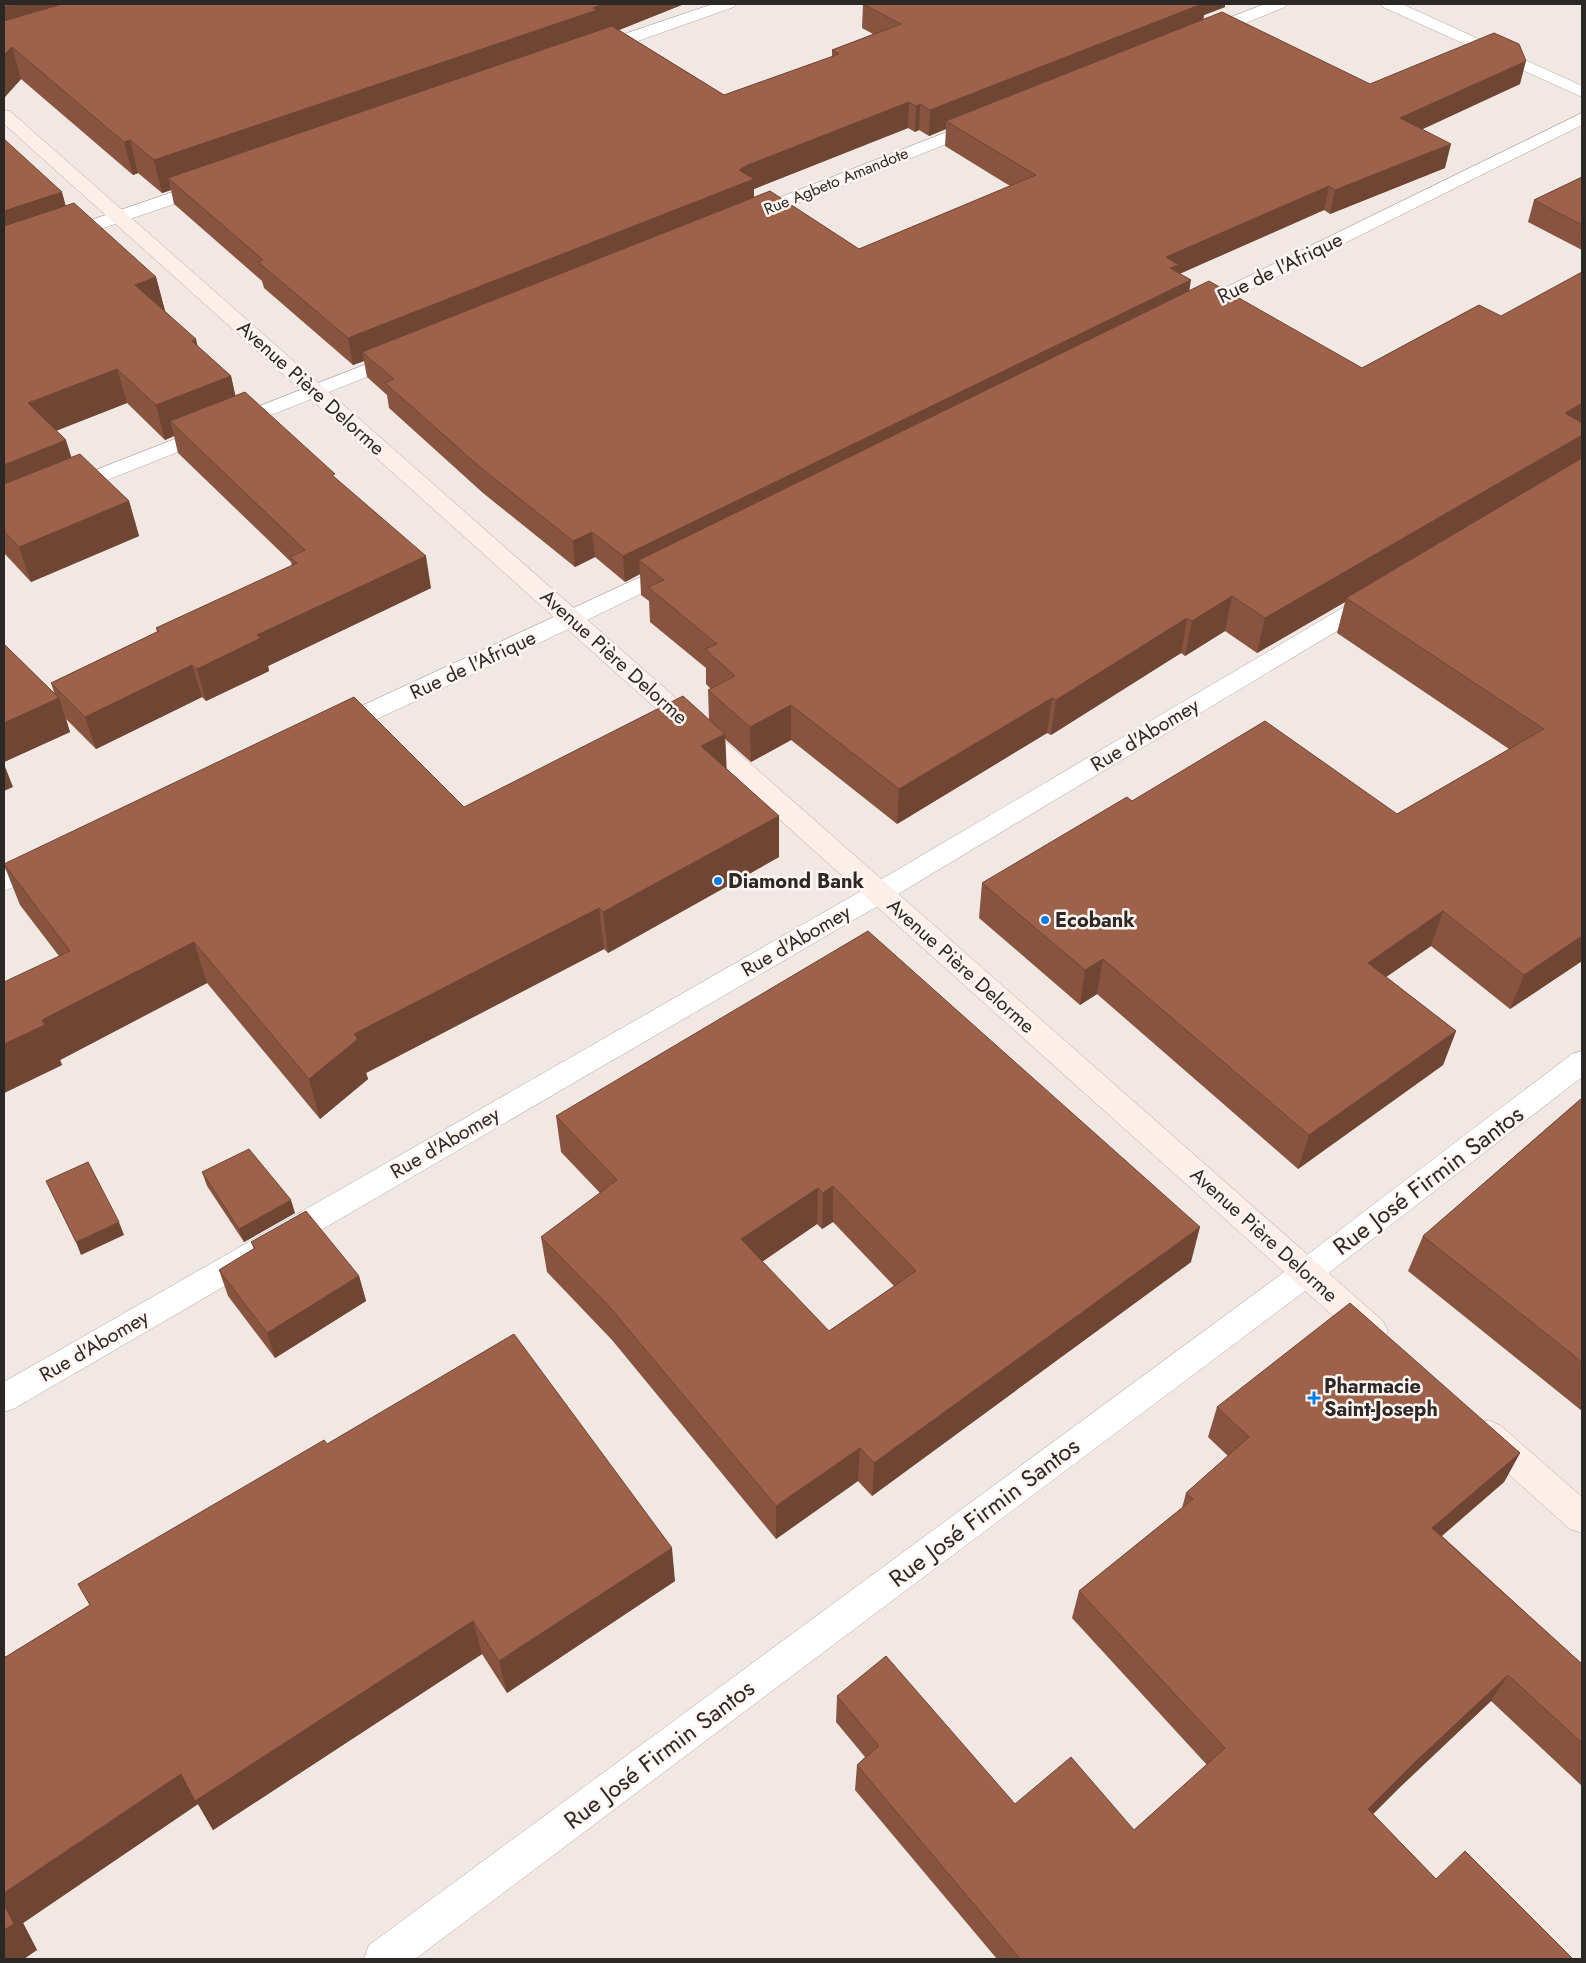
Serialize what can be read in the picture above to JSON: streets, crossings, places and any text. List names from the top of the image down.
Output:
{
  "streets": {
    "main road": ["Avenue Pière Delorme"],
    "street": [
      "Rue Agbeto Amandote",
      "Rue de l'Afrique",
      "Rue d'Abomey",
      "Rue José Firmin Santos"
    ]
  },
  "crossings": [
    ["Rue de l'Afrique", "Avenue Pière Delorme"],
    ["Avenue Pière Delorme", "Rue d'Abomey"],
    ["Avenue Pière Delorme", "Rue José Firmin Santos"]
  ],
  "places": {
    "other": ["Diamond Bank", "Ecobank"],
    "health": ["Pharmacie Saint-Joseph"]
  }
}
